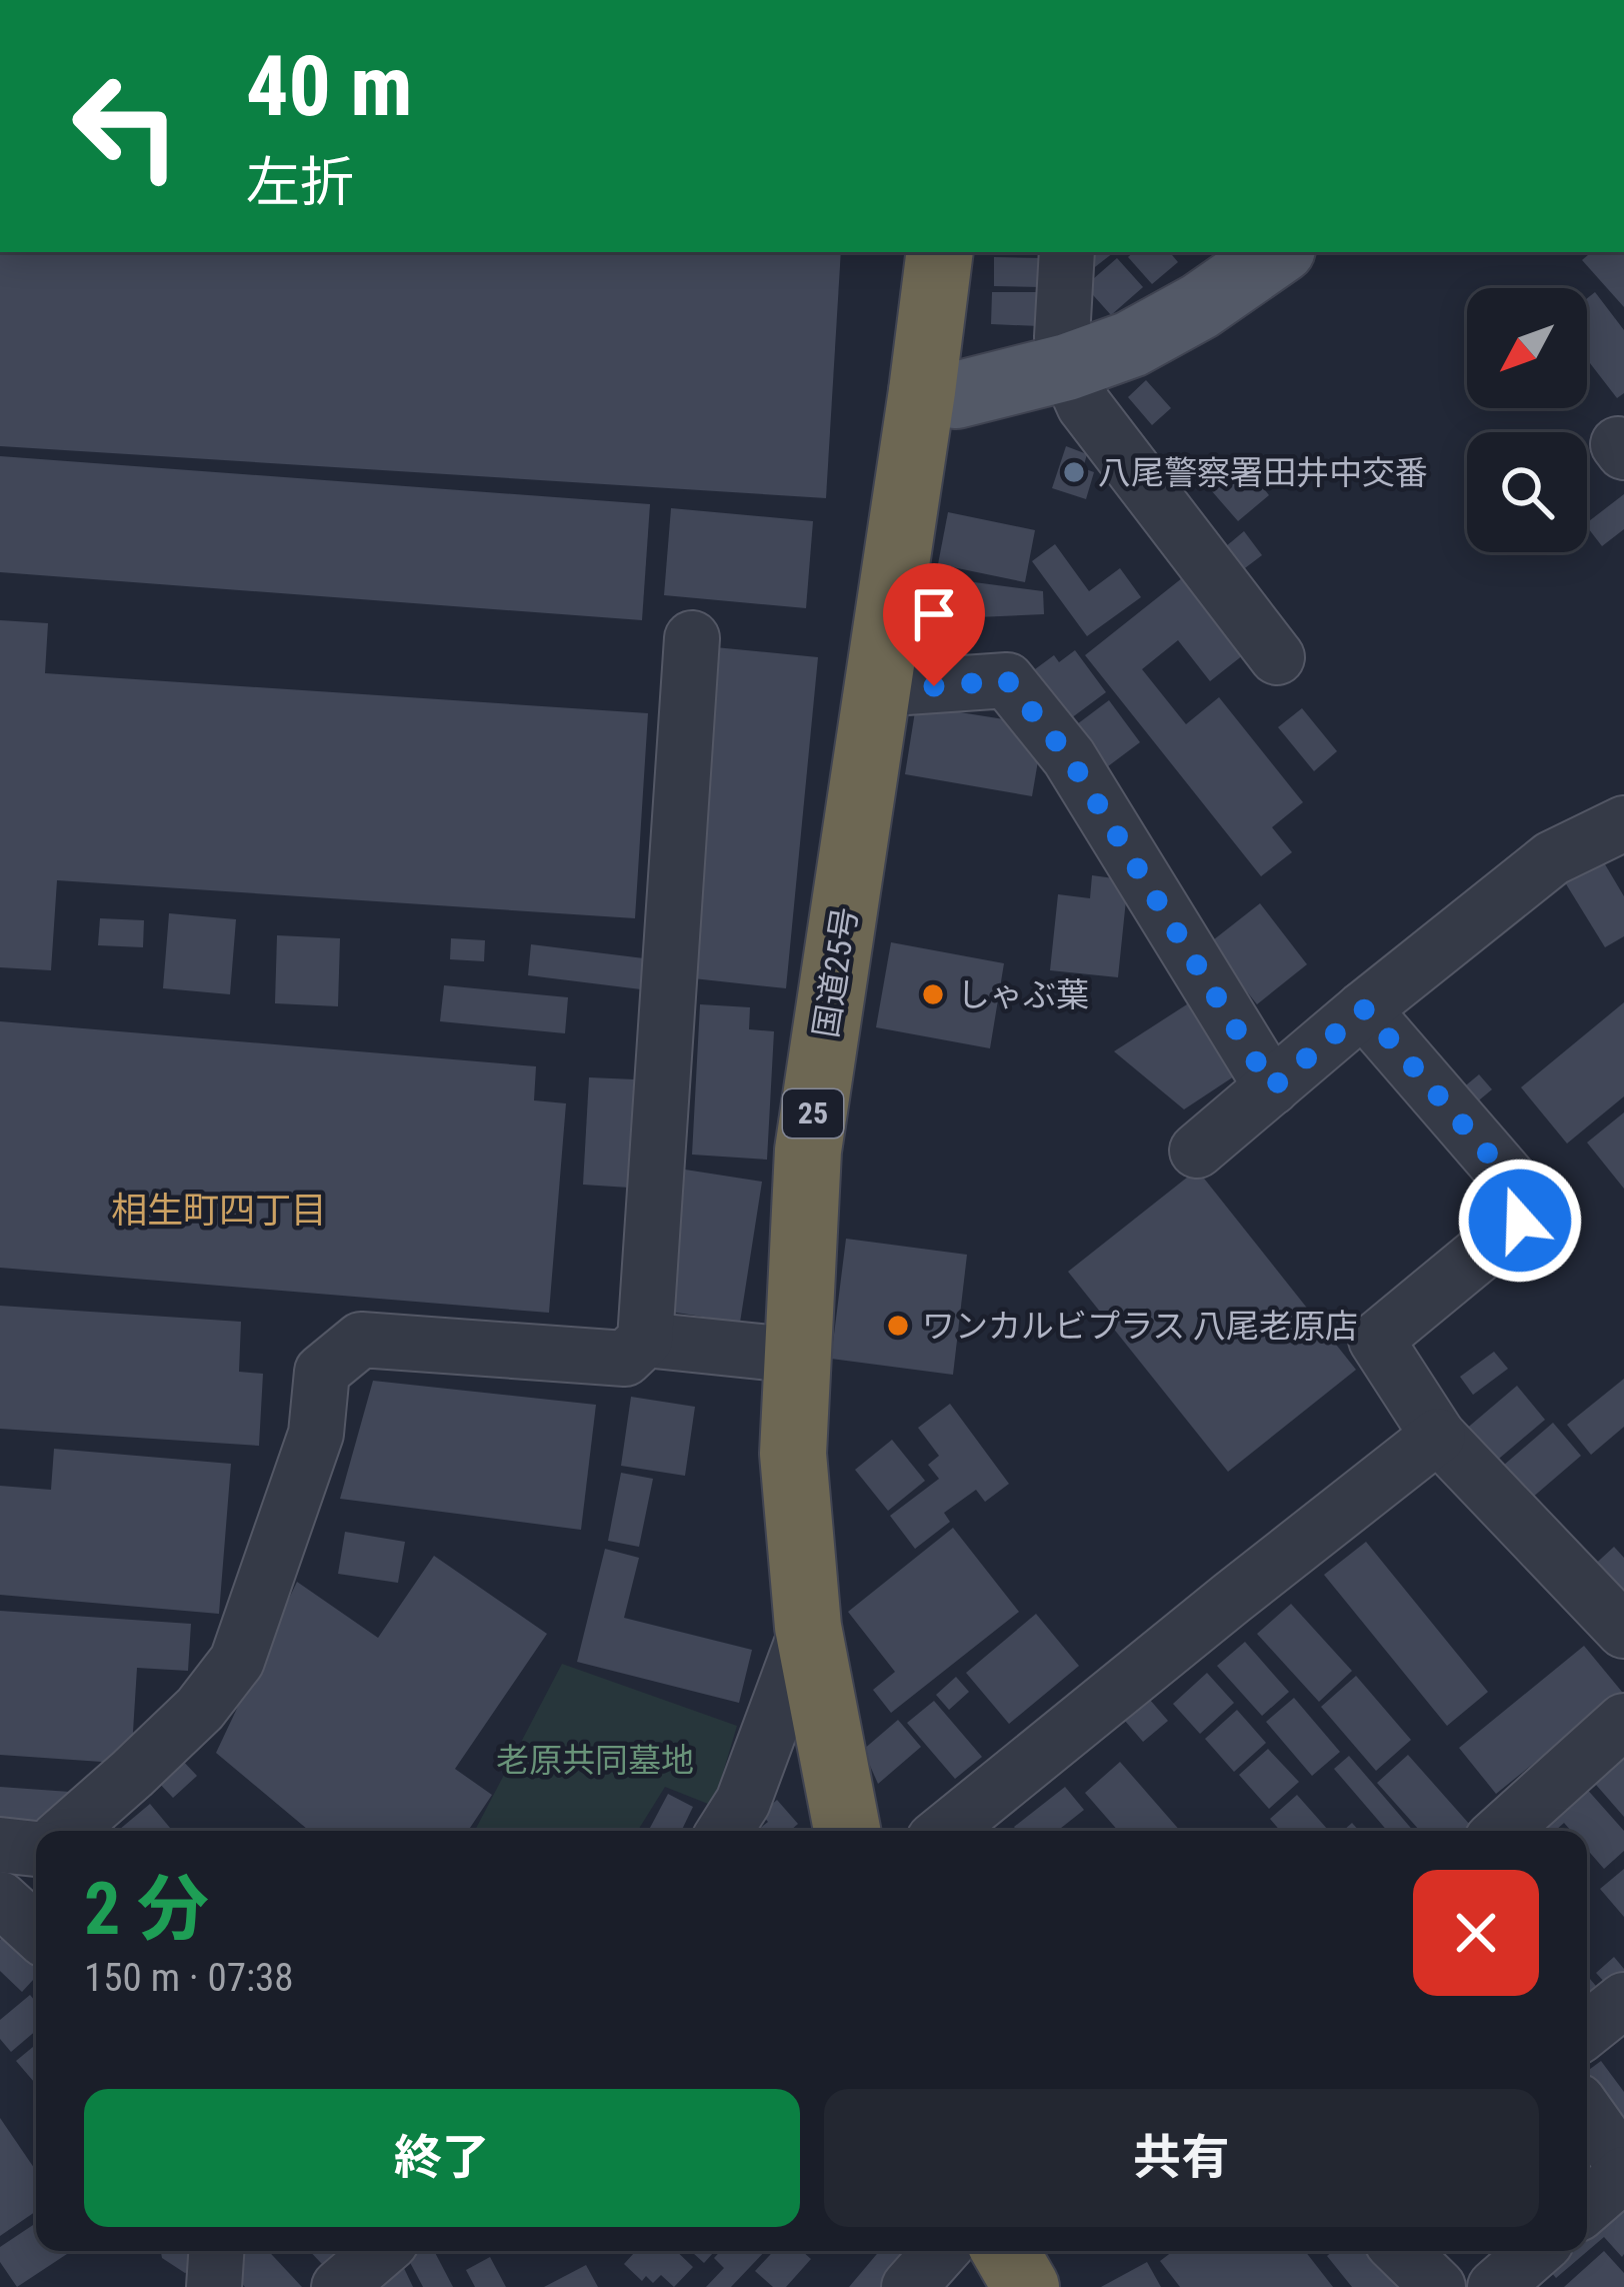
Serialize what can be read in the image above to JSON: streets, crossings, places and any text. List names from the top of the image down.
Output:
{
  "streets": {
    "highway": ["国道25号", "25"]
  },
  "districts": ["相生町四丁目"],
  "parks": ["老原共同墓地"],
  "places": ["八尾警察署田井中交番", "しゃぶ葉", "ワンカルビプラス 八尾老原店"],
  "north": "bottom left",
  "page": {
    "turn": ["40 m", "左折"],
    "heading": ["2 分", "150 m · 07:38"],
    "buttons": ["終了", "共有"]
  }
}
